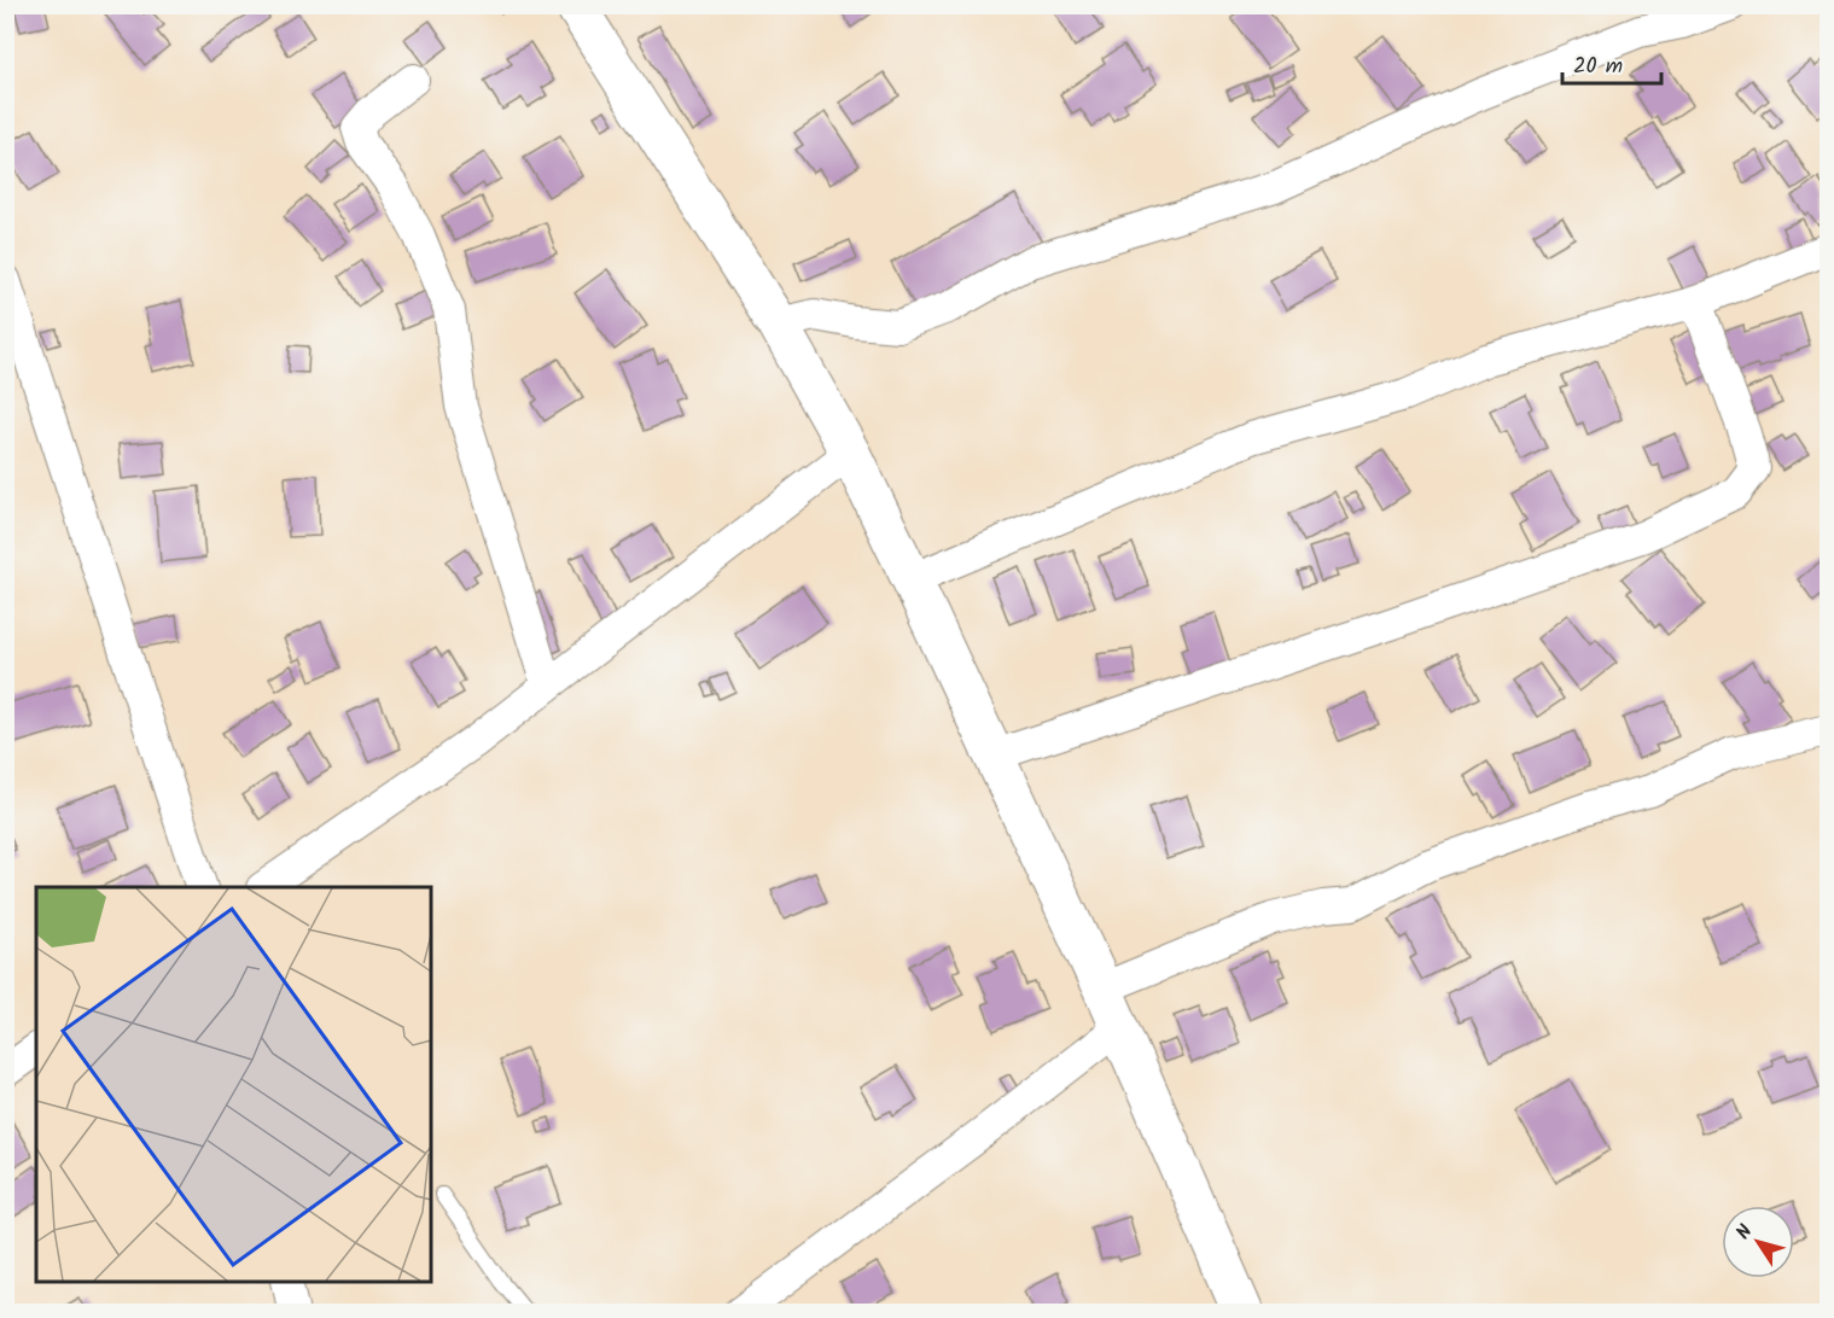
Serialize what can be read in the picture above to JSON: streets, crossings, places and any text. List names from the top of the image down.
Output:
{
  "scale_bar": "20 m",
  "north": "top left"
}
